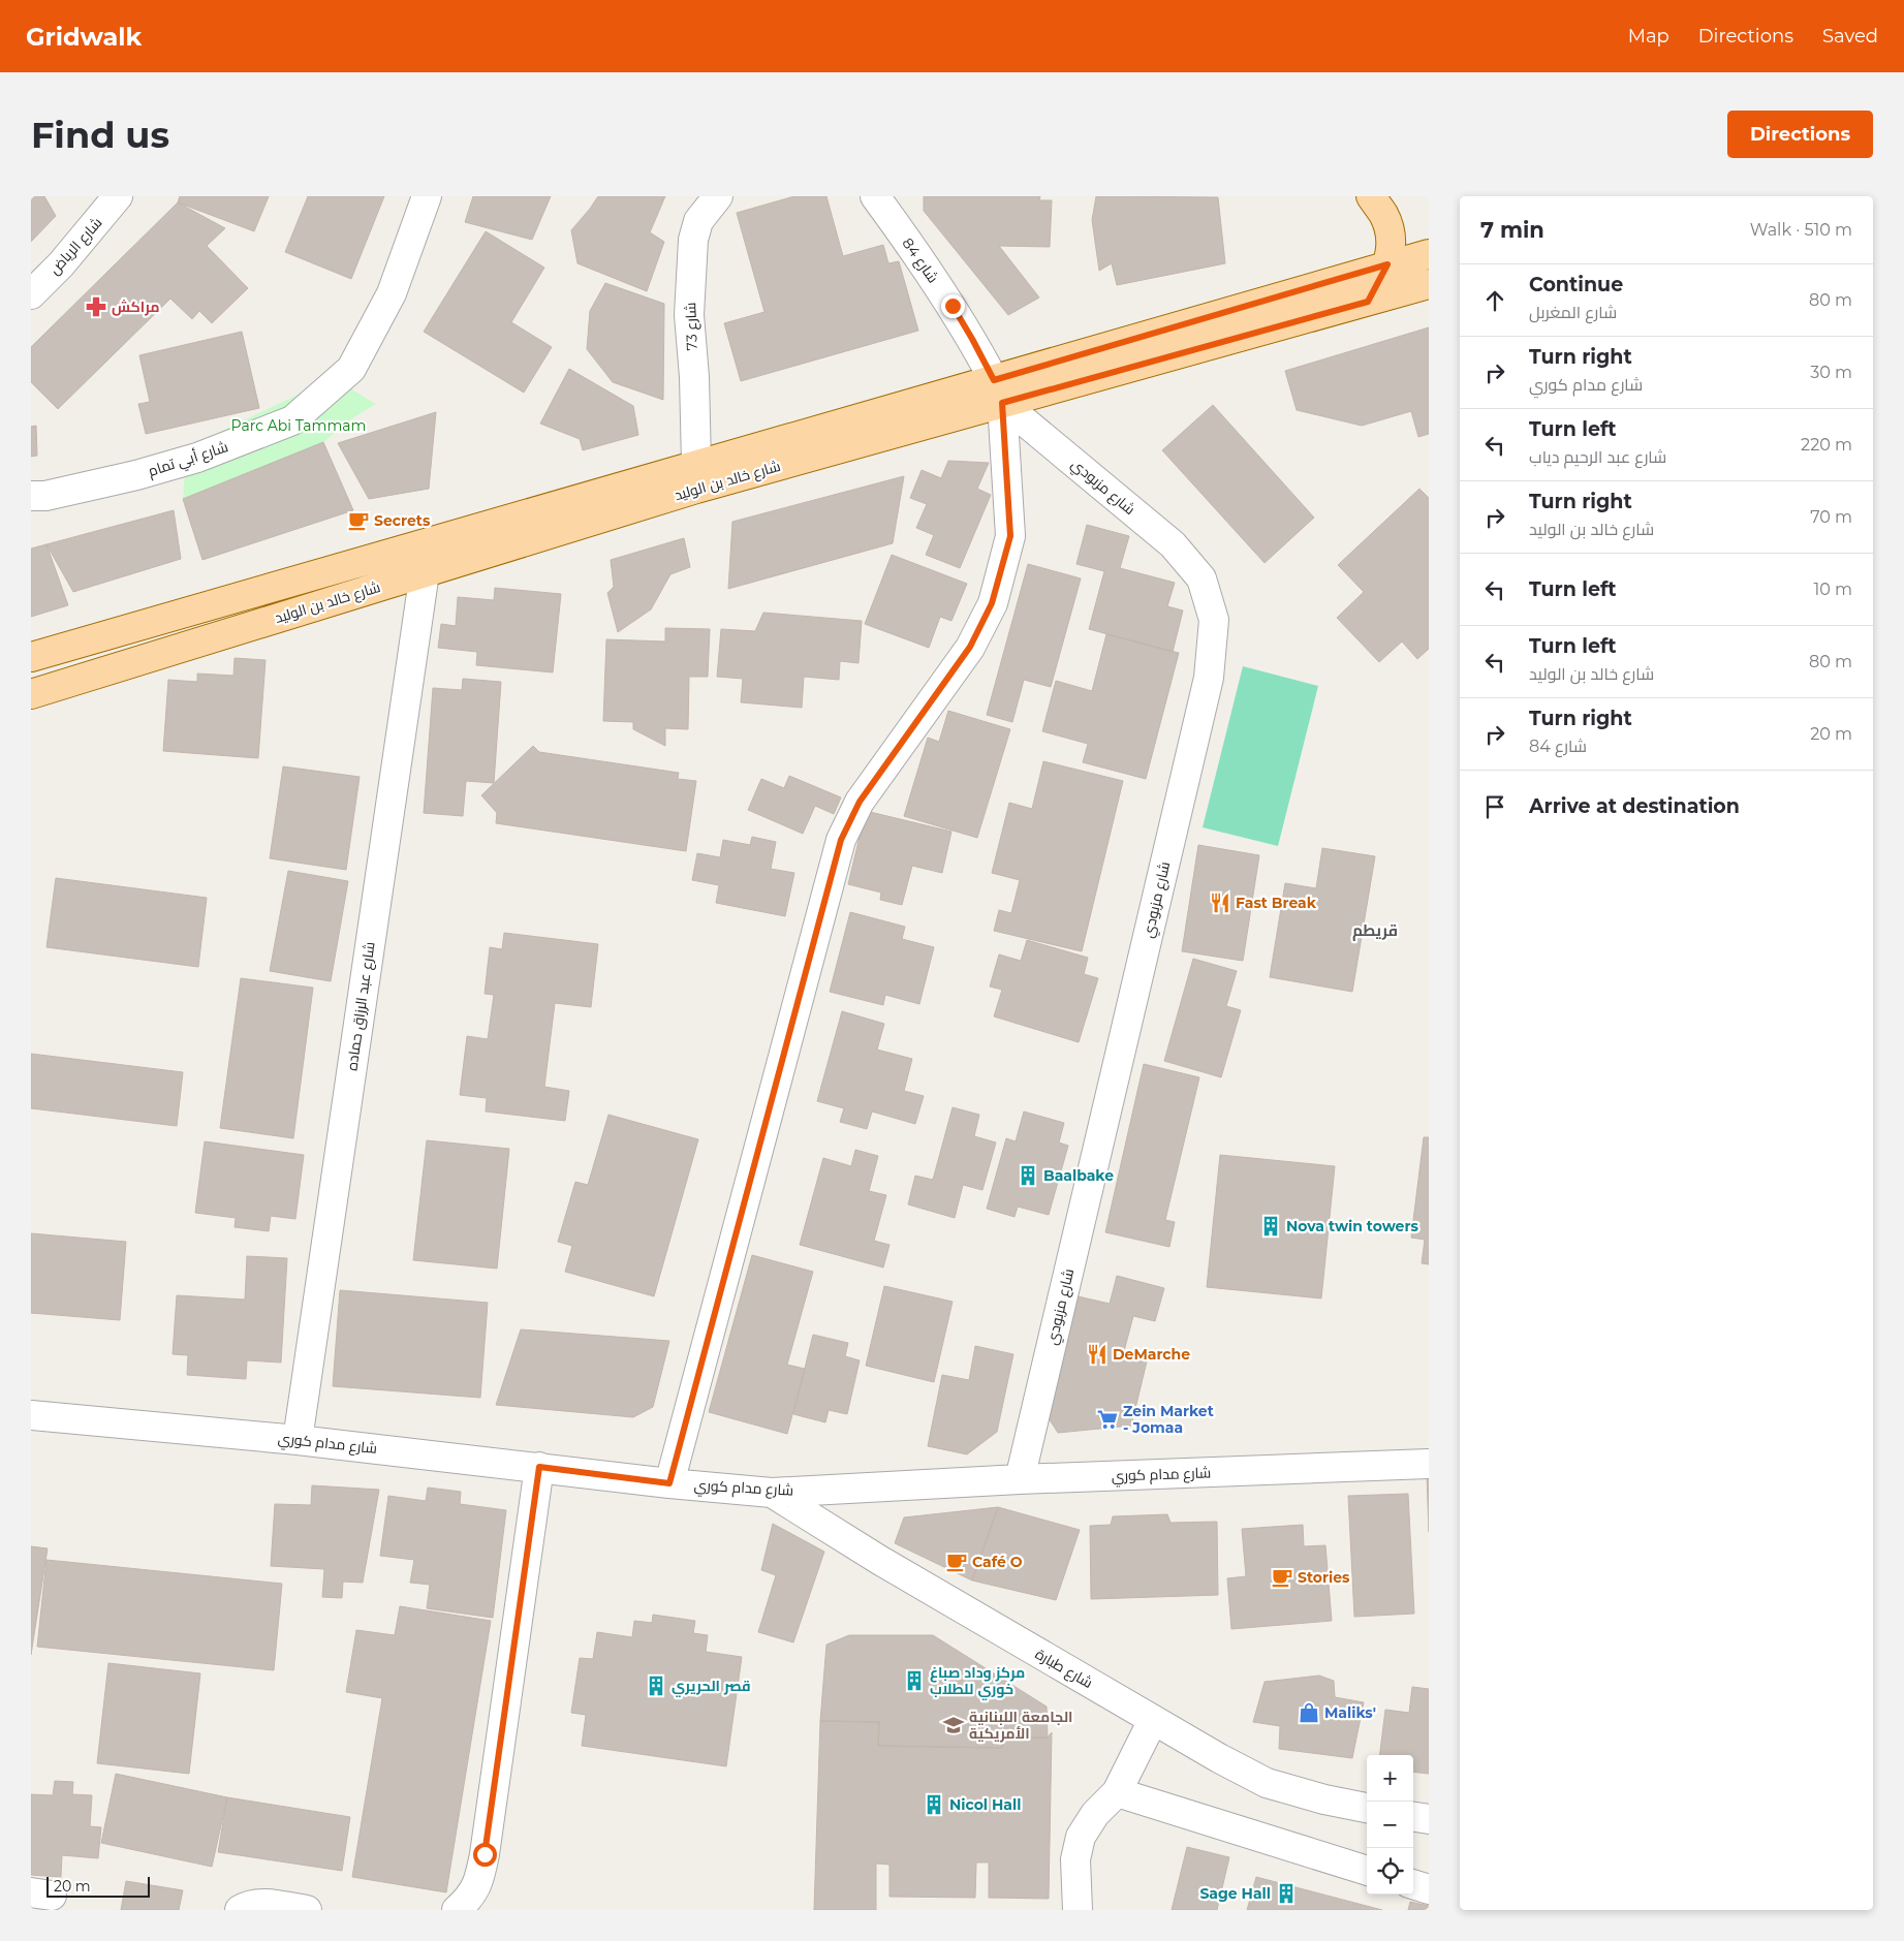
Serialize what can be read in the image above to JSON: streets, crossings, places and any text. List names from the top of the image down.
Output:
{
  "streets": {
    "main road": ["شارع خالد بن الوليد"],
    "street": [
      "شارع الرياض",
      "شارع 84",
      "شارع 73",
      "شارع أبي تمام",
      "شارع مزبودي",
      "شارع عبد الرزاق حماده",
      "شارع مدام كوري",
      "شارع طبارة"
    ]
  },
  "crossings": [
    ["شارع 84", "شارع خالد بن الوليد"],
    ["شارع 84", "شارع مزبودي"],
    ["شارع 73", "شارع خالد بن الوليد"],
    ["شارع خالد بن الوليد", "شارع مزبودي"],
    ["شارع خالد بن الوليد", "شارع عبد الرزاق حماده"],
    ["شارع مزبودي", "شارع مدام كوري"],
    ["شارع عبد الرزاق حماده", "شارع مدام كوري"],
    ["شارع مدام كوري", "شارع طبارة"]
  ],
  "districts": ["قريطم"],
  "parks": ["Parc Abi Tammam"],
  "places": {
    "pharmacy": ["مراكش"],
    "cafe": ["Secrets", "Café O", "Stories"],
    "restaurant": ["Fast Break", "DeMarche"],
    "building": [
      "Baalbake",
      "Nova twin towers",
      "مركز وداد صباغ خوري للطلاب",
      "قصر الحريري",
      "Nicol Hall",
      "Sage Hall"
    ],
    "supermarket": ["Zein Market - Jomaa"],
    "shop": ["Maliks'"],
    "school or university": ["الجامعة اللبنانية الأمريكية"]
  },
  "scale_bar": "20 m",
  "page": {
    "header": "Gridwalk",
    "nav": ["Map", "Directions", "Saved"],
    "buttons": "Directions",
    "title": "Find us",
    "heading": ["7 min", "Walk · 510 m"],
    "list": [
      ["Continue", "شارع المغربل", "80 m"],
      ["Turn right", "شارع مدام كوري", "30 m"],
      ["Turn left", "شارع عبد الرحيم دياب", "220 m"],
      ["Turn right", "شارع خالد بن الوليد", "70 m"],
      ["Turn left", "10 m"],
      ["Turn left", "شارع خالد بن الوليد", "80 m"],
      ["Turn right", "شارع 84", "20 m"],
      "Arrive at destination"
    ],
    "map_buttons": ["+", "−"],
    "scale": "20 m"
  }
}
